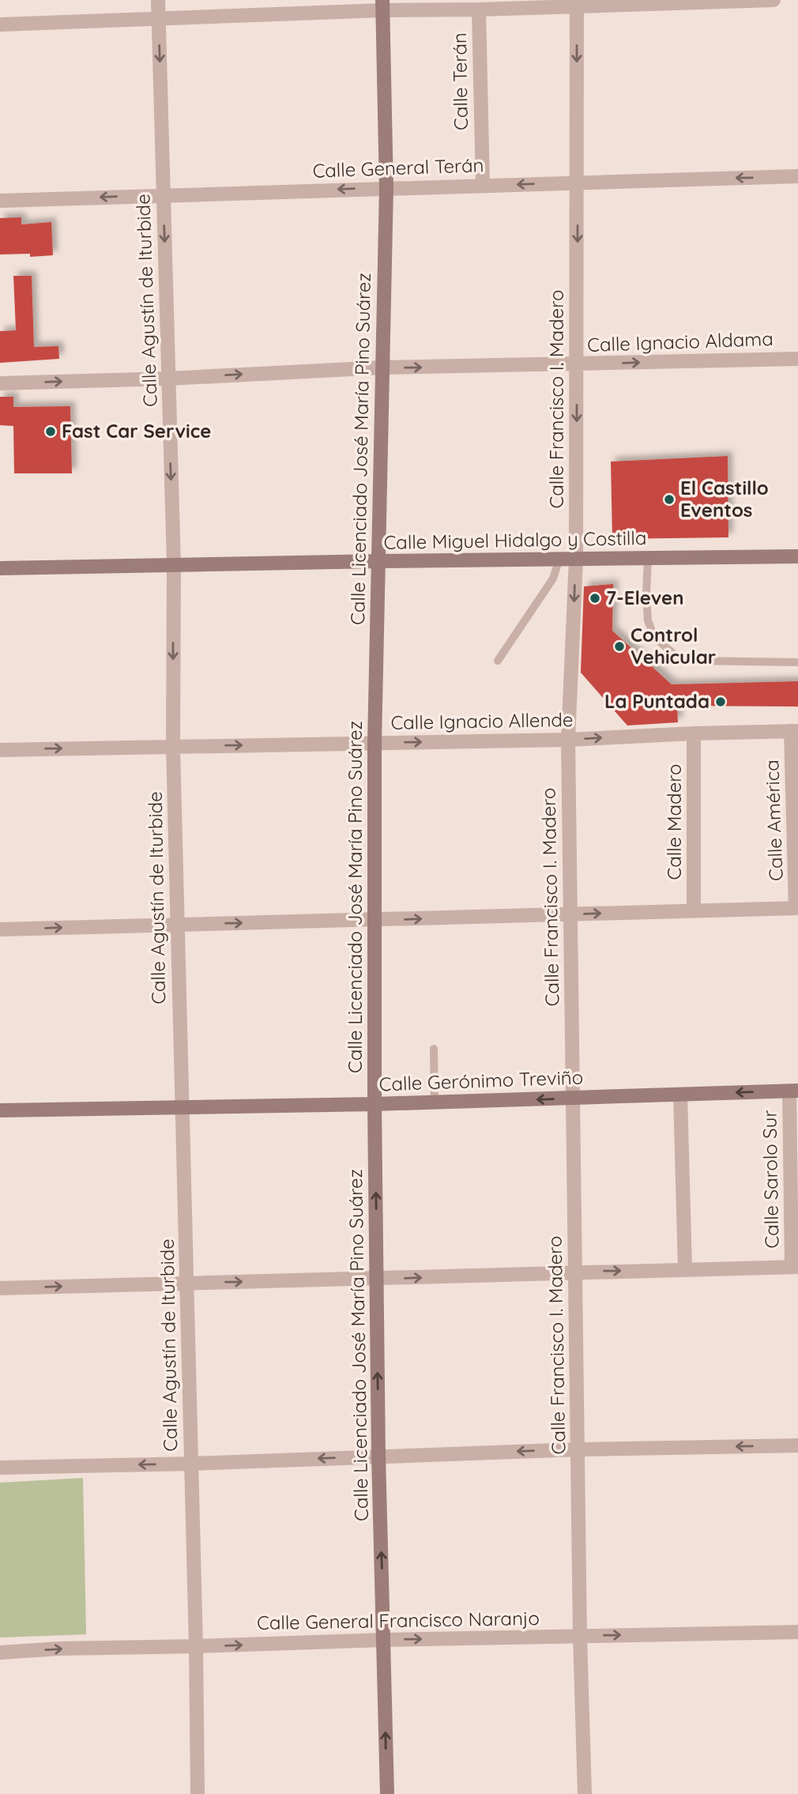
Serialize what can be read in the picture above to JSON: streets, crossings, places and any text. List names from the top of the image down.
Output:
{
  "streets": {
    "street": [
      "Calle Terán",
      "Calle General Terán",
      "Calle Agustín de Iturbide",
      "Calle Ignacio Aldama",
      "Calle Francisco I. Madero",
      "Calle Licenciado José María Pino Suárez",
      "Calle Miguel Hidalgo y Costilla",
      "Calle Ignacio Allende",
      "Calle América",
      "Calle Madero",
      "Calle Gerónimo Treviño",
      "Calle Sarolo Sur",
      "Calle General Francisco Naranjo"
    ]
  },
  "crossings": [
    ["Calle Terán", "Calle General Terán"],
    ["Calle General Terán", "Calle Agustín de Iturbide"],
    ["Calle General Terán", "Calle Francisco I. Madero"],
    ["Calle General Terán", "Calle Licenciado José María Pino Suárez"],
    ["Calle Agustín de Iturbide", "Calle Ignacio Aldama"],
    ["Calle Agustín de Iturbide", "Calle Miguel Hidalgo y Costilla"],
    ["Calle Agustín de Iturbide", "Calle Ignacio Allende"],
    ["Calle Agustín de Iturbide", "Calle Gerónimo Treviño"],
    ["Calle Agustín de Iturbide", "Calle General Francisco Naranjo"],
    ["Calle Ignacio Aldama", "Calle Francisco I. Madero"],
    ["Calle Ignacio Aldama", "Calle Licenciado José María Pino Suárez"],
    ["Calle Francisco I. Madero", "Calle Miguel Hidalgo y Costilla"],
    ["Calle Francisco I. Madero", "Calle Ignacio Allende"],
    ["Calle Francisco I. Madero", "Calle Gerónimo Treviño"],
    ["Calle Francisco I. Madero", "Calle General Francisco Naranjo"],
    ["Calle Licenciado José María Pino Suárez", "Calle Miguel Hidalgo y Costilla"],
    ["Calle Licenciado José María Pino Suárez", "Calle Ignacio Allende"],
    ["Calle Licenciado José María Pino Suárez", "Calle Gerónimo Treviño"],
    ["Calle Licenciado José María Pino Suárez", "Calle General Francisco Naranjo"],
    ["Calle Ignacio Allende", "Calle América"],
    ["Calle Ignacio Allende", "Calle Madero"],
    ["Calle Gerónimo Treviño", "Calle Sarolo Sur"]
  ],
  "one_way": [
    "Calle General Terán",
    "Calle Agustín de Iturbide",
    "Calle Ignacio Aldama",
    "Calle Francisco I. Madero",
    "Calle Licenciado José María Pino Suárez",
    "Calle Ignacio Allende",
    "Calle General Francisco Naranjo"
  ],
  "places": [
    "Fast Car Service",
    "El Castillo Eventos",
    "7-Eleven",
    "Control Vehicular",
    "La Puntada"
  ]
}
